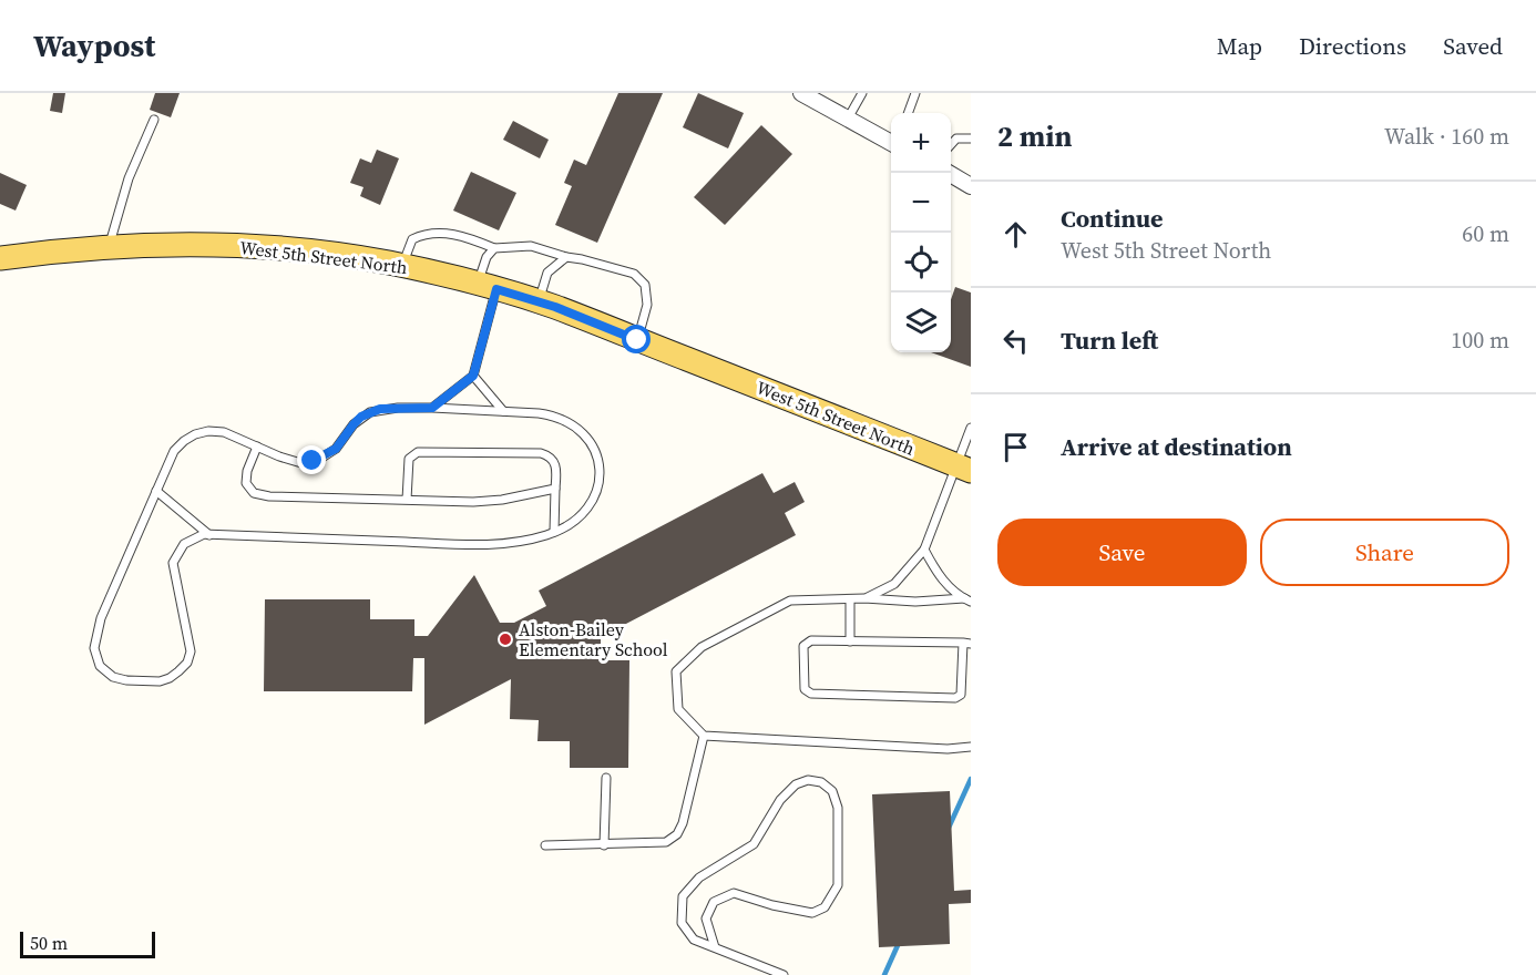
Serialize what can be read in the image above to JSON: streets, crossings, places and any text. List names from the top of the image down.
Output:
{
  "streets": {
    "main road": ["West 5th Street North"]
  },
  "places": ["Alston-Bailey Elementary School"],
  "scale_bar": "50 m",
  "page": {
    "header": "Waypost",
    "nav": ["Map", "Directions", "Saved"],
    "heading": ["2 min", "Walk · 160 m"],
    "map_buttons": ["+", "−"],
    "list": [
      ["Continue", "West 5th Street North", "60 m"],
      ["Turn left", "100 m"],
      "Arrive at destination"
    ],
    "buttons": ["Save", "Share"],
    "scale": "50 m"
  }
}
